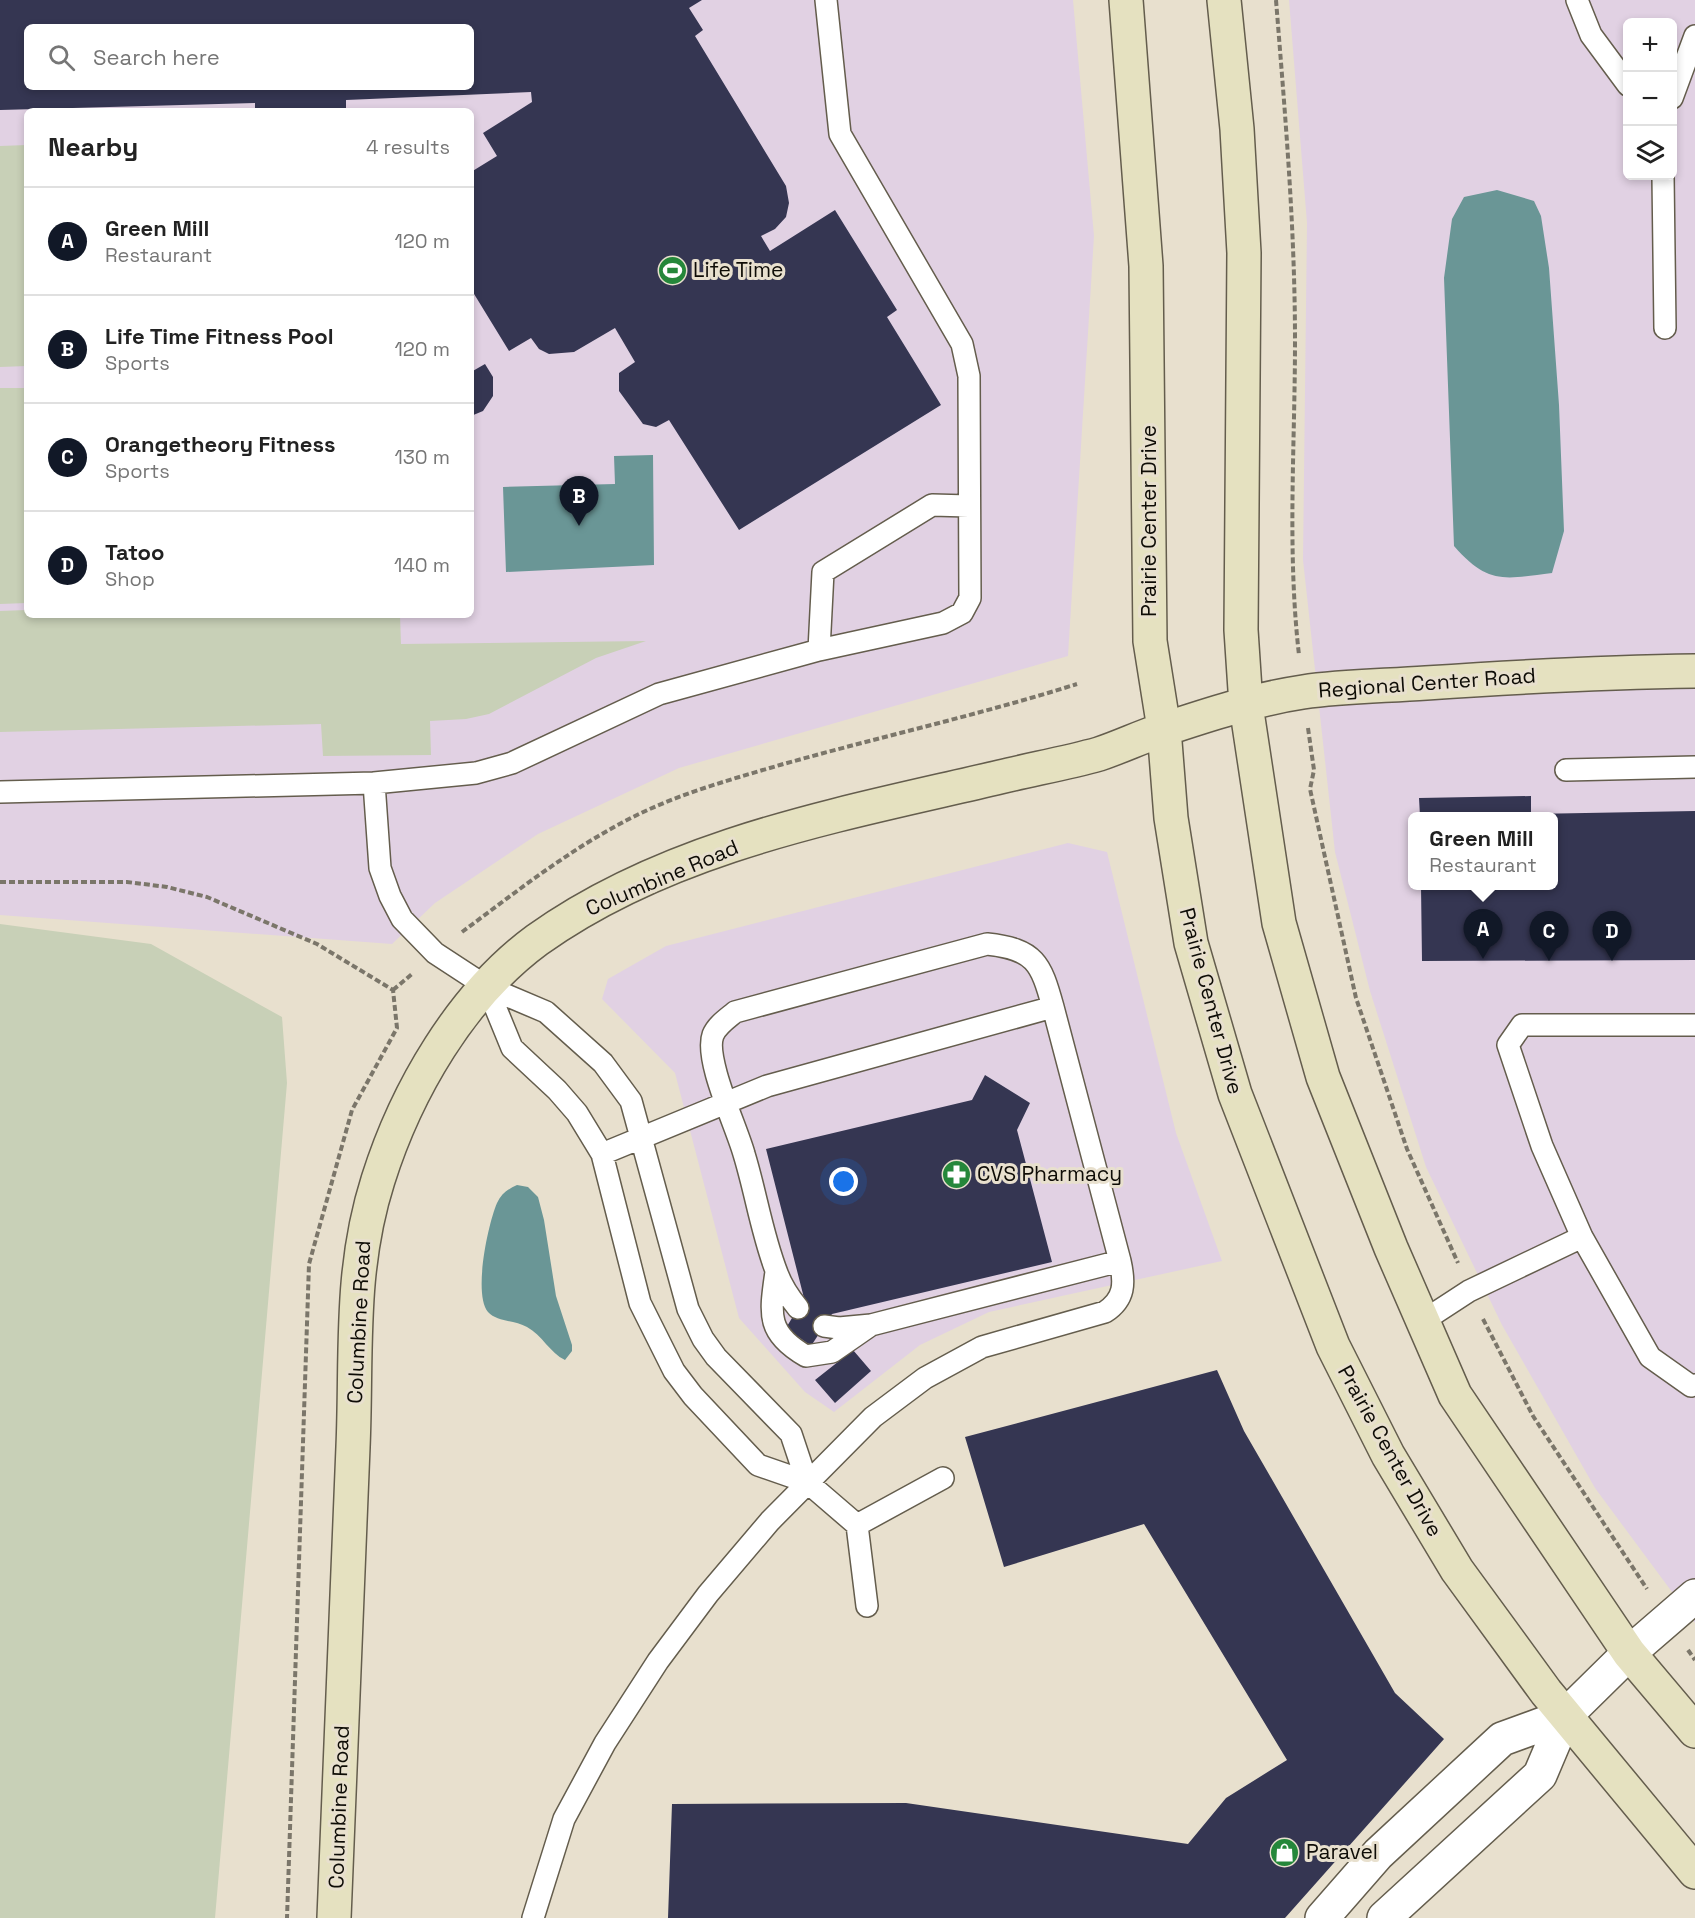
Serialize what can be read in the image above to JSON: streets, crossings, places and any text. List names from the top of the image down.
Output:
{
  "streets": {
    "main road": ["Prairie Center Drive", "Regional Center Road", "Columbine Road"]
  },
  "crossings": [
    ["Prairie Center Drive", "Regional Center Road"],
    ["Prairie Center Drive", "Columbine Road"],
    ["Regional Center Road", "Columbine Road"]
  ],
  "places": {
    "sports": ["Life Time"],
    "pharmacy": ["CVS Pharmacy"],
    "shop": ["Paravel"]
  },
  "page": {
    "map_buttons": ["+", "−"],
    "search": "Search here",
    "heading": ["Nearby", "4 results"],
    "list": [
      {
        "mark": "A",
        "name": "Green Mill",
        "note": "Restaurant",
        "value": "120 m"
      },
      {
        "mark": "B",
        "name": "Life Time Fitness Pool",
        "note": "Sports",
        "value": "120 m"
      },
      {
        "mark": "C",
        "name": "Orangetheory Fitness",
        "note": "Sports",
        "value": "130 m"
      },
      {
        "mark": "D",
        "name": "Tatoo",
        "note": "Shop",
        "value": "140 m"
      }
    ],
    "pins": [
      "B",
      "A",
      "C",
      "D"
    ],
    "popup": ["Green Mill", "Restaurant"]
  }
}
